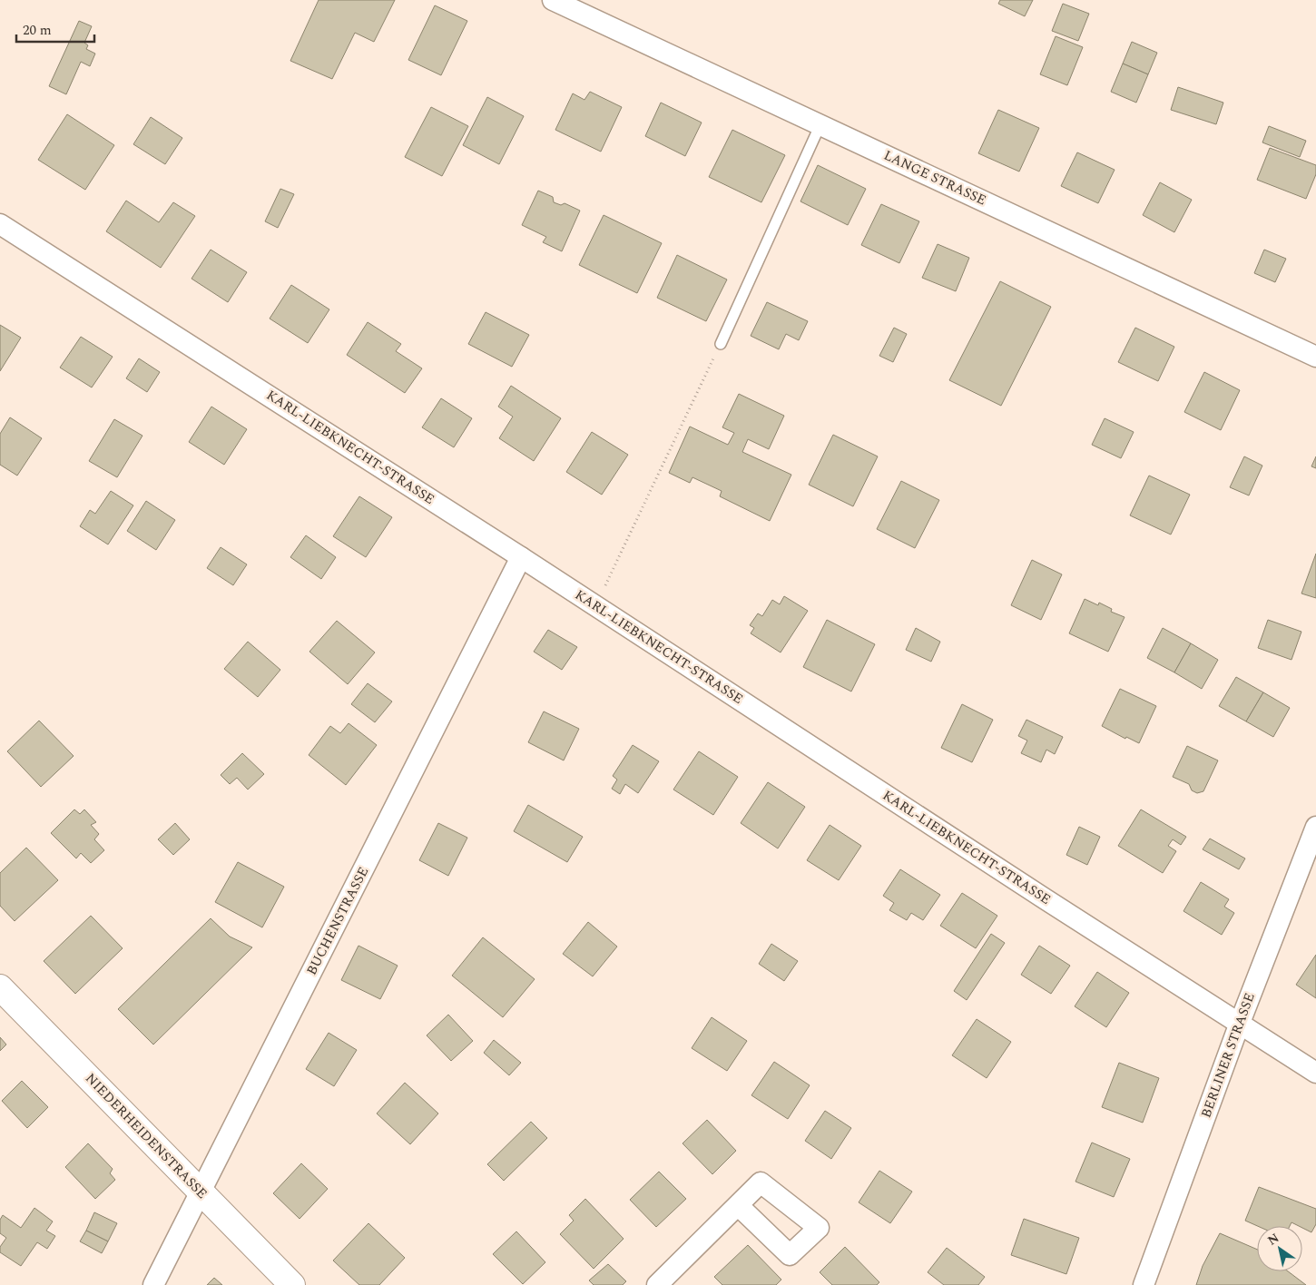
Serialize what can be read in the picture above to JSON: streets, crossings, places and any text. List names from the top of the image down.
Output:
{
  "streets": {
    "street": [
      "LANGE STRASSE",
      "KARL-LIEBKNECHT-STRASSE",
      "BUCHENSTRASSE",
      "BERLINER STRASSE",
      "NIEDERHEIDENSTRASSE"
    ]
  },
  "crossings": [
    ["KARL-LIEBKNECHT-STRASSE", "BUCHENSTRASSE"],
    ["KARL-LIEBKNECHT-STRASSE", "BERLINER STRASSE"],
    ["BUCHENSTRASSE", "NIEDERHEIDENSTRASSE"]
  ],
  "scale_bar": "20 m",
  "north": "top left"
}
